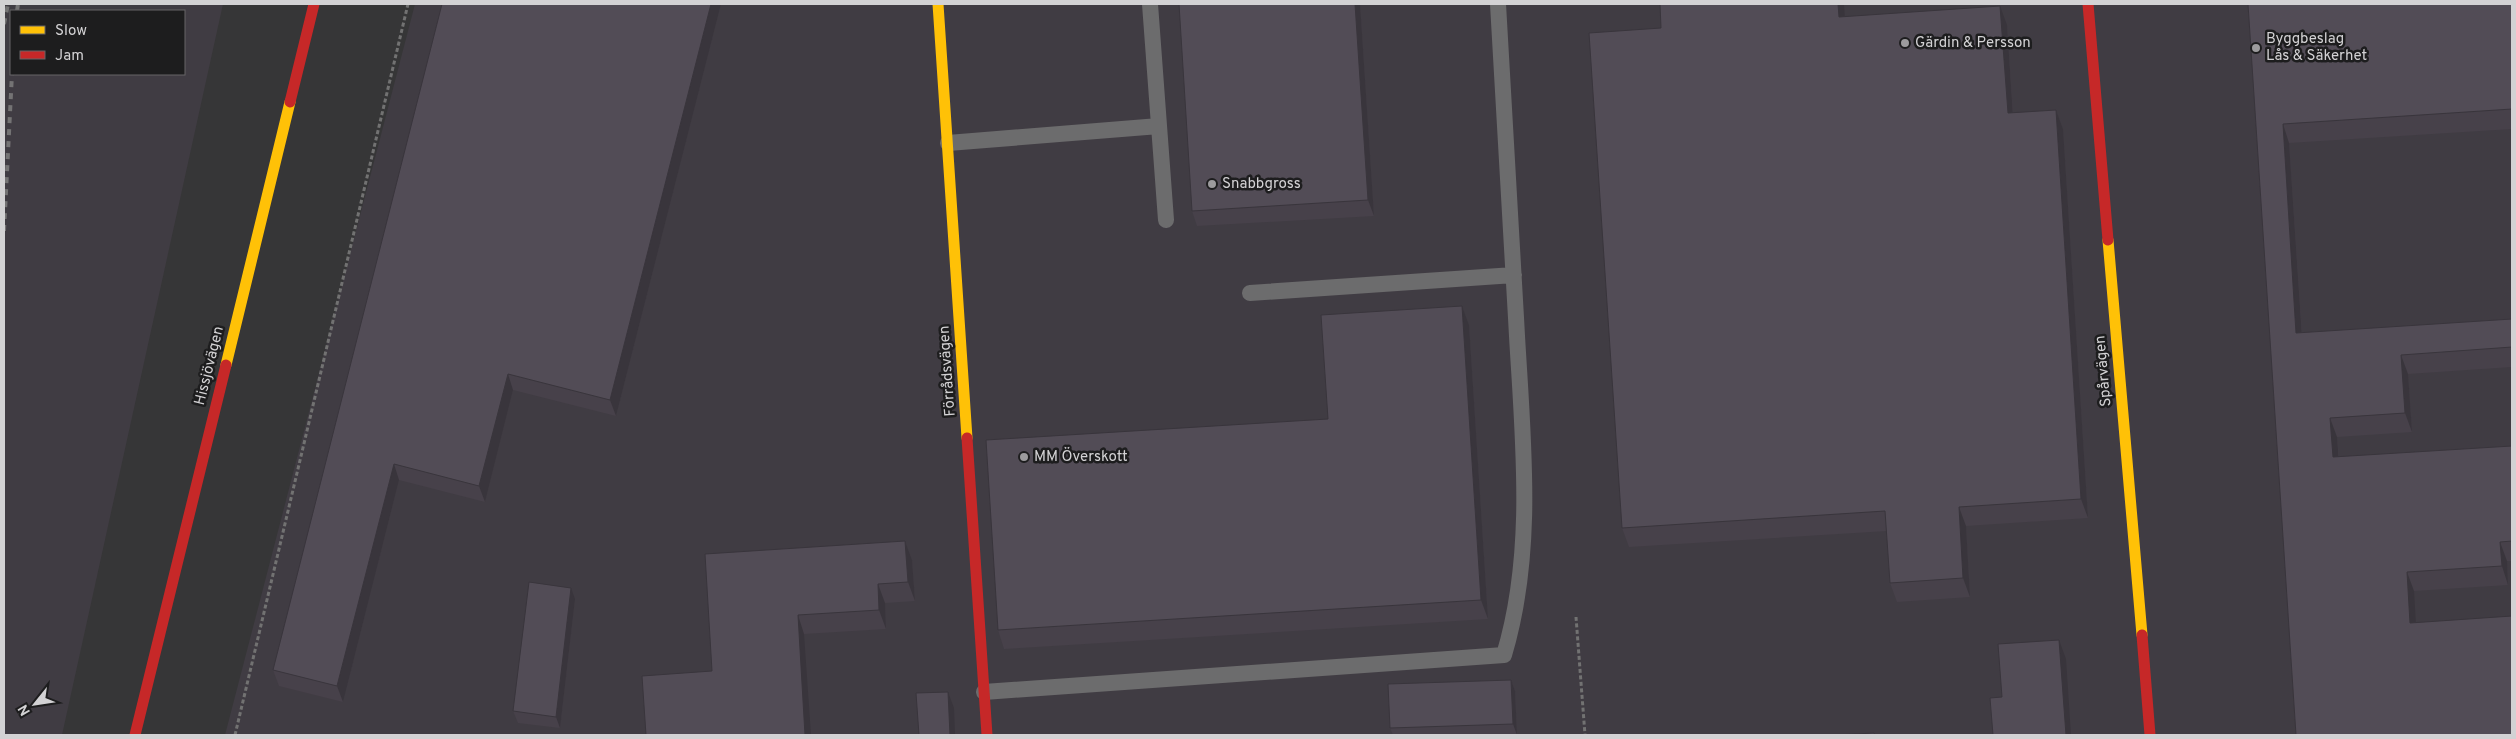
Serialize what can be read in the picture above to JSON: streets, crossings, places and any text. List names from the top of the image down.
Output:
{
  "streets": {
    "street": ["Hissjövägen", "Förrådsvägen", "Spårvägen"]
  },
  "places": [
    "Gärdin & Persson",
    "Byggbeslag Lås & Säkerhet",
    "Snabbgross",
    "MM Överskott"
  ],
  "legend": ["Slow", "Jam"],
  "north": "bottom left"
}
